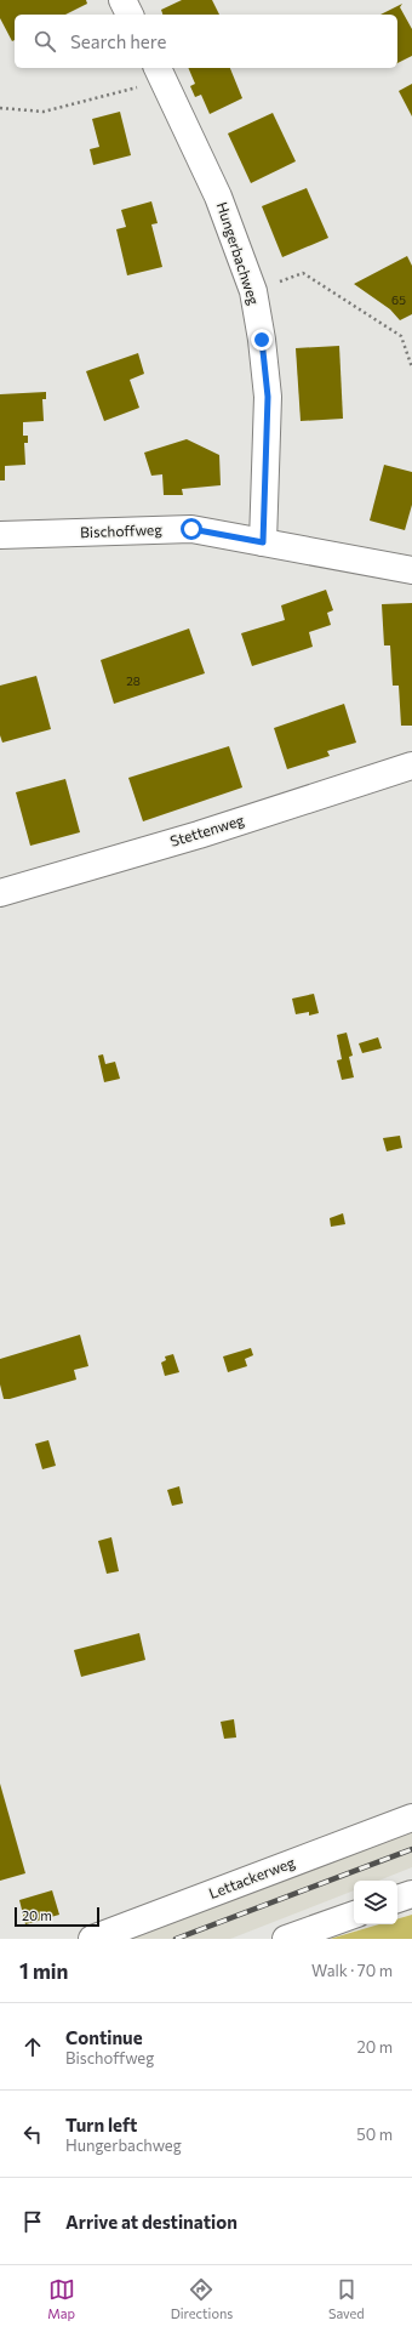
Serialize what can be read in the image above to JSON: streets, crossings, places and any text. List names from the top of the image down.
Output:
{
  "streets": {
    "street": [
      "Hungerbachweg",
      "Bischoffweg",
      "Stettenweg",
      "Lettackerweg"
    ]
  },
  "crossings": [
    ["Hungerbachweg", "Bischoffweg"]
  ],
  "house_numbers": ["65", "28"],
  "scale_bar": "20 m",
  "page": {
    "search": "Search here",
    "scale": "20 m",
    "heading": ["1 min", "Walk · 70 m"],
    "list": [
      ["Continue", "Bischoffweg", "20 m"],
      ["Turn left", "Hungerbachweg", "50 m"],
      "Arrive at destination"
    ],
    "nav": ["Map", "Directions", "Saved"]
  }
}
